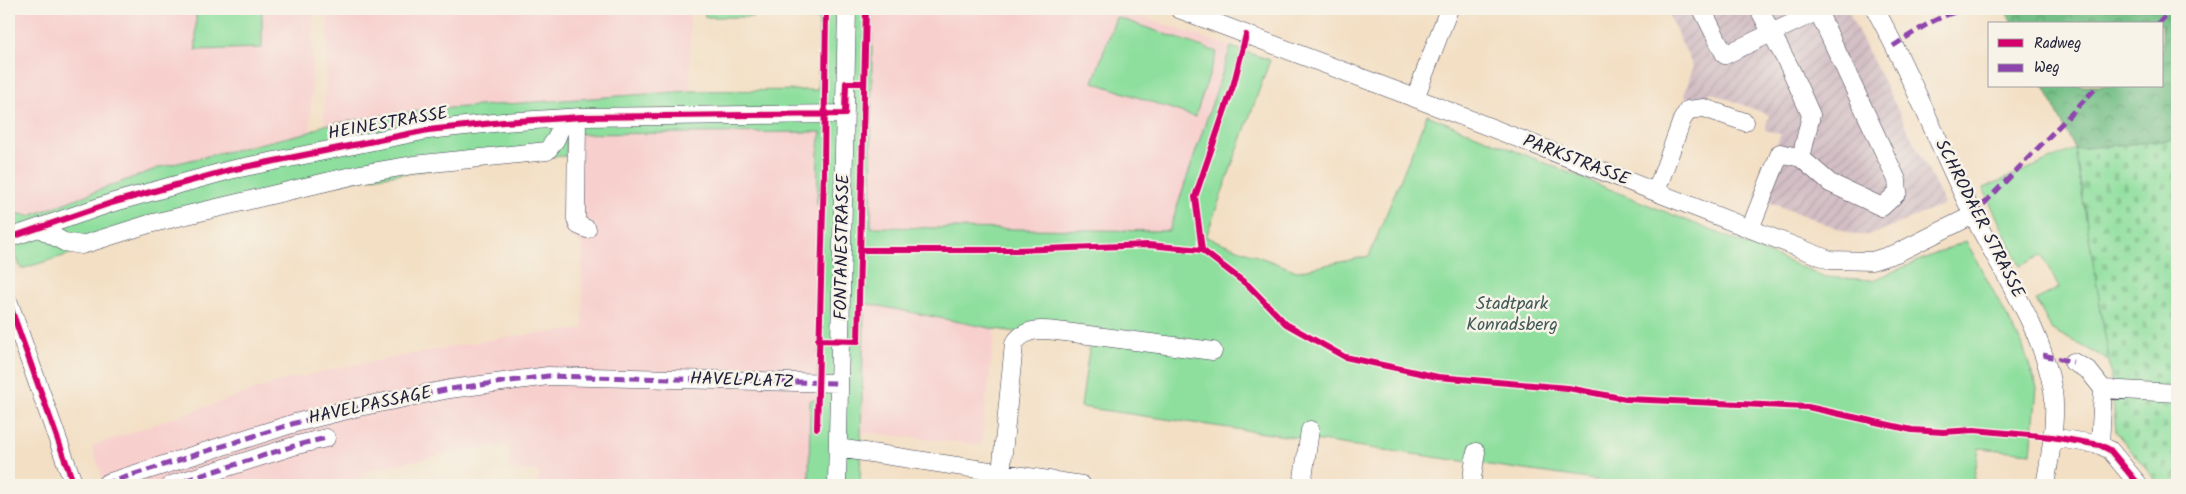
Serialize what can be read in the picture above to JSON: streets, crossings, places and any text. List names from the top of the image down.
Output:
{
  "streets": {
    "street": [
      "HEINESTRASSE",
      "PARKSTRASSE",
      "SCHRODAER STRASSE",
      "FONTANESTRASSE",
      "HAVELPLATZ",
      "HAVELPASSAGE"
    ]
  },
  "crossings": [
    ["HEINESTRASSE", "FONTANESTRASSE"],
    ["PARKSTRASSE", "SCHRODAER STRASSE"],
    ["FONTANESTRASSE", "HAVELPLATZ"],
    ["HAVELPLATZ", "HAVELPASSAGE"]
  ],
  "parks": ["Stadtpark Konradsberg"],
  "legend": ["Radweg", "Weg"]
}
